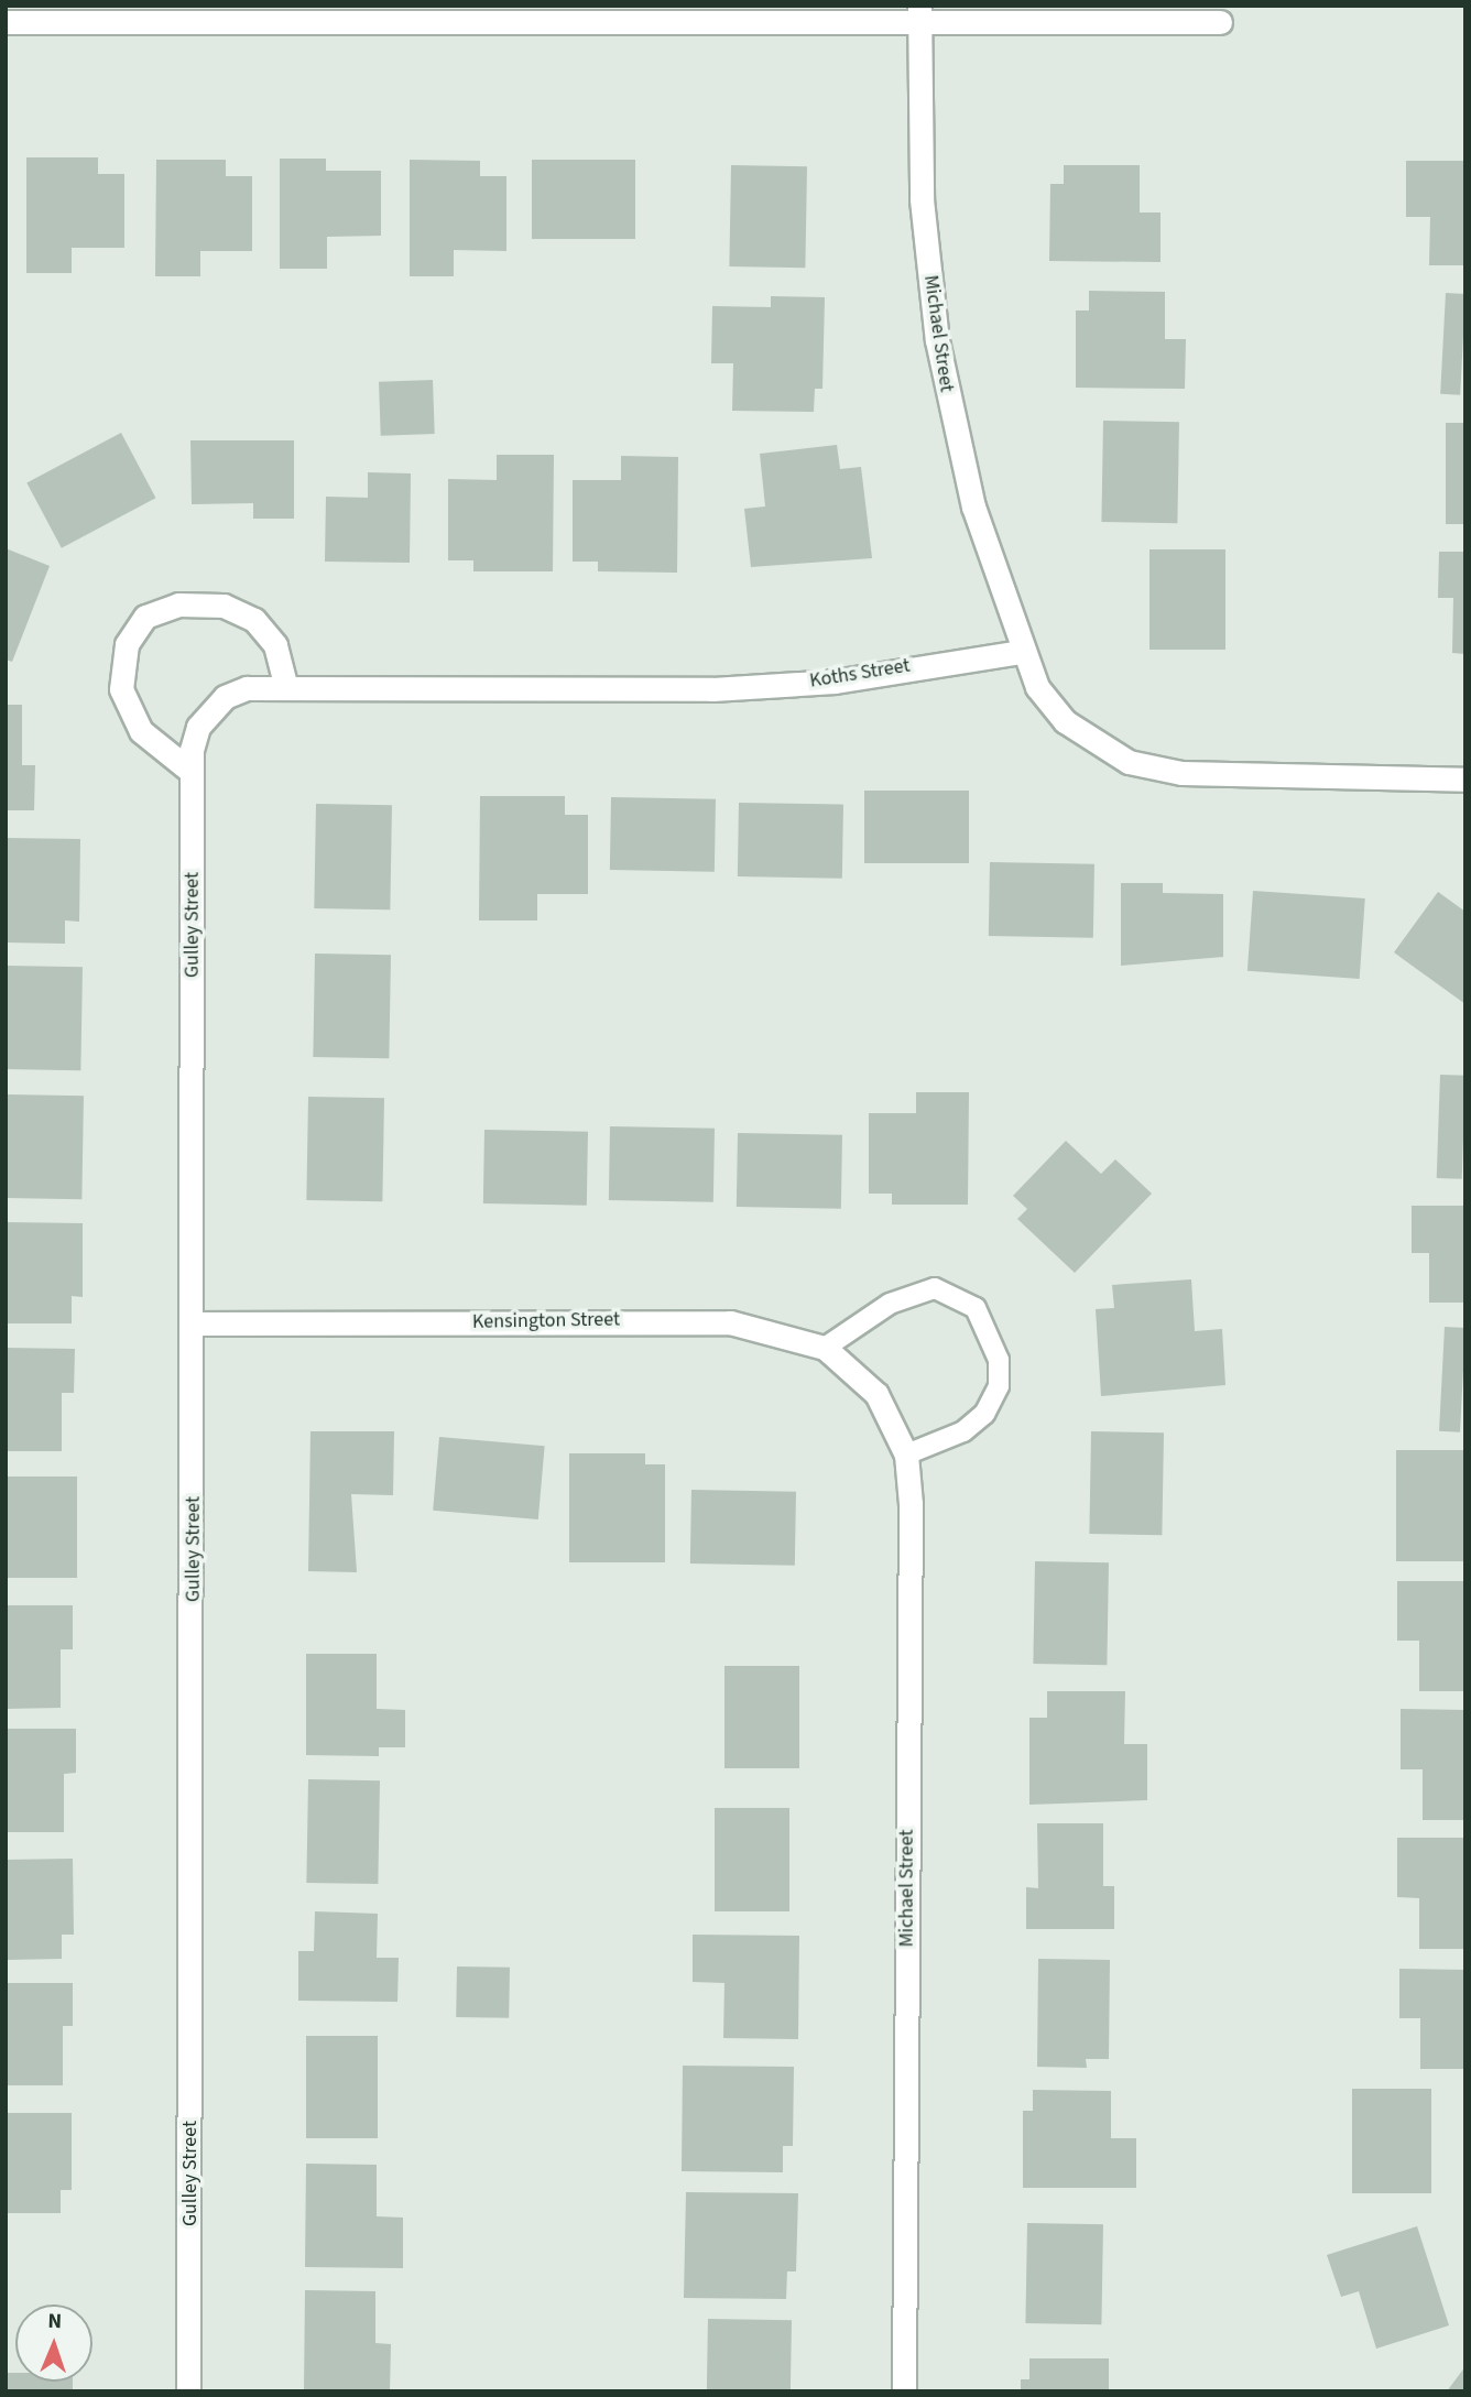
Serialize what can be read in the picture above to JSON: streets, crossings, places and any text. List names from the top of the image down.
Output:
{
  "streets": {
    "street": [
      "Michael Street",
      "Koths Street",
      "Gulley Street",
      "Kensington Street"
    ]
  },
  "crossings": [
    ["Michael Street", "Koths Street"],
    ["Michael Street", "Kensington Street"],
    ["Koths Street", "Gulley Street"],
    ["Gulley Street", "Kensington Street"]
  ],
  "north": "top"
}
